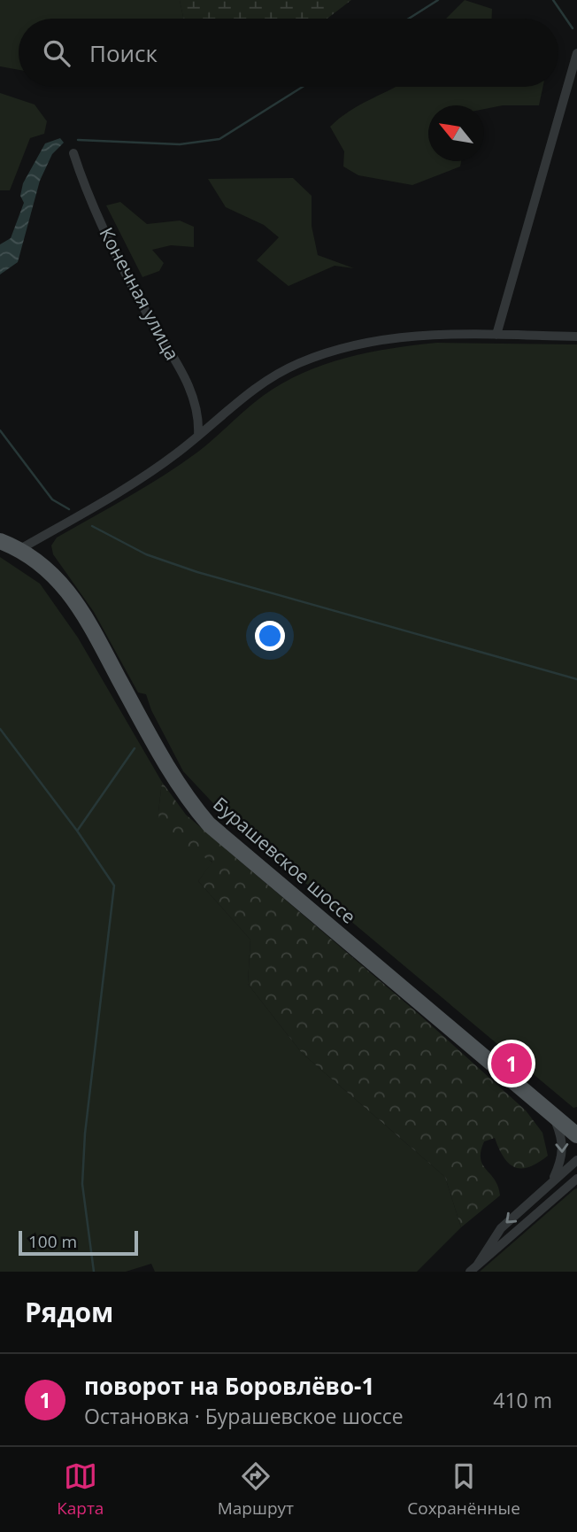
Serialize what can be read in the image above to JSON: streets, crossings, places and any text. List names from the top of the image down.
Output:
{
  "streets": {
    "main road": ["Бурашевское шоссе"],
    "street": ["Конечная улица"]
  },
  "scale_bar": "100 m",
  "north": "top left",
  "page": {
    "search": "Поиск",
    "pins": "1",
    "scale": "100 m",
    "heading": "Рядом",
    "list": [
      {
        "mark": "1",
        "name": "поворот на Боровлёво-1",
        "note": "Остановка · Бурашевское шоссе",
        "value": "410 m"
      }
    ],
    "nav": ["Карта", "Маршрут", "Сохранённые"]
  }
}
